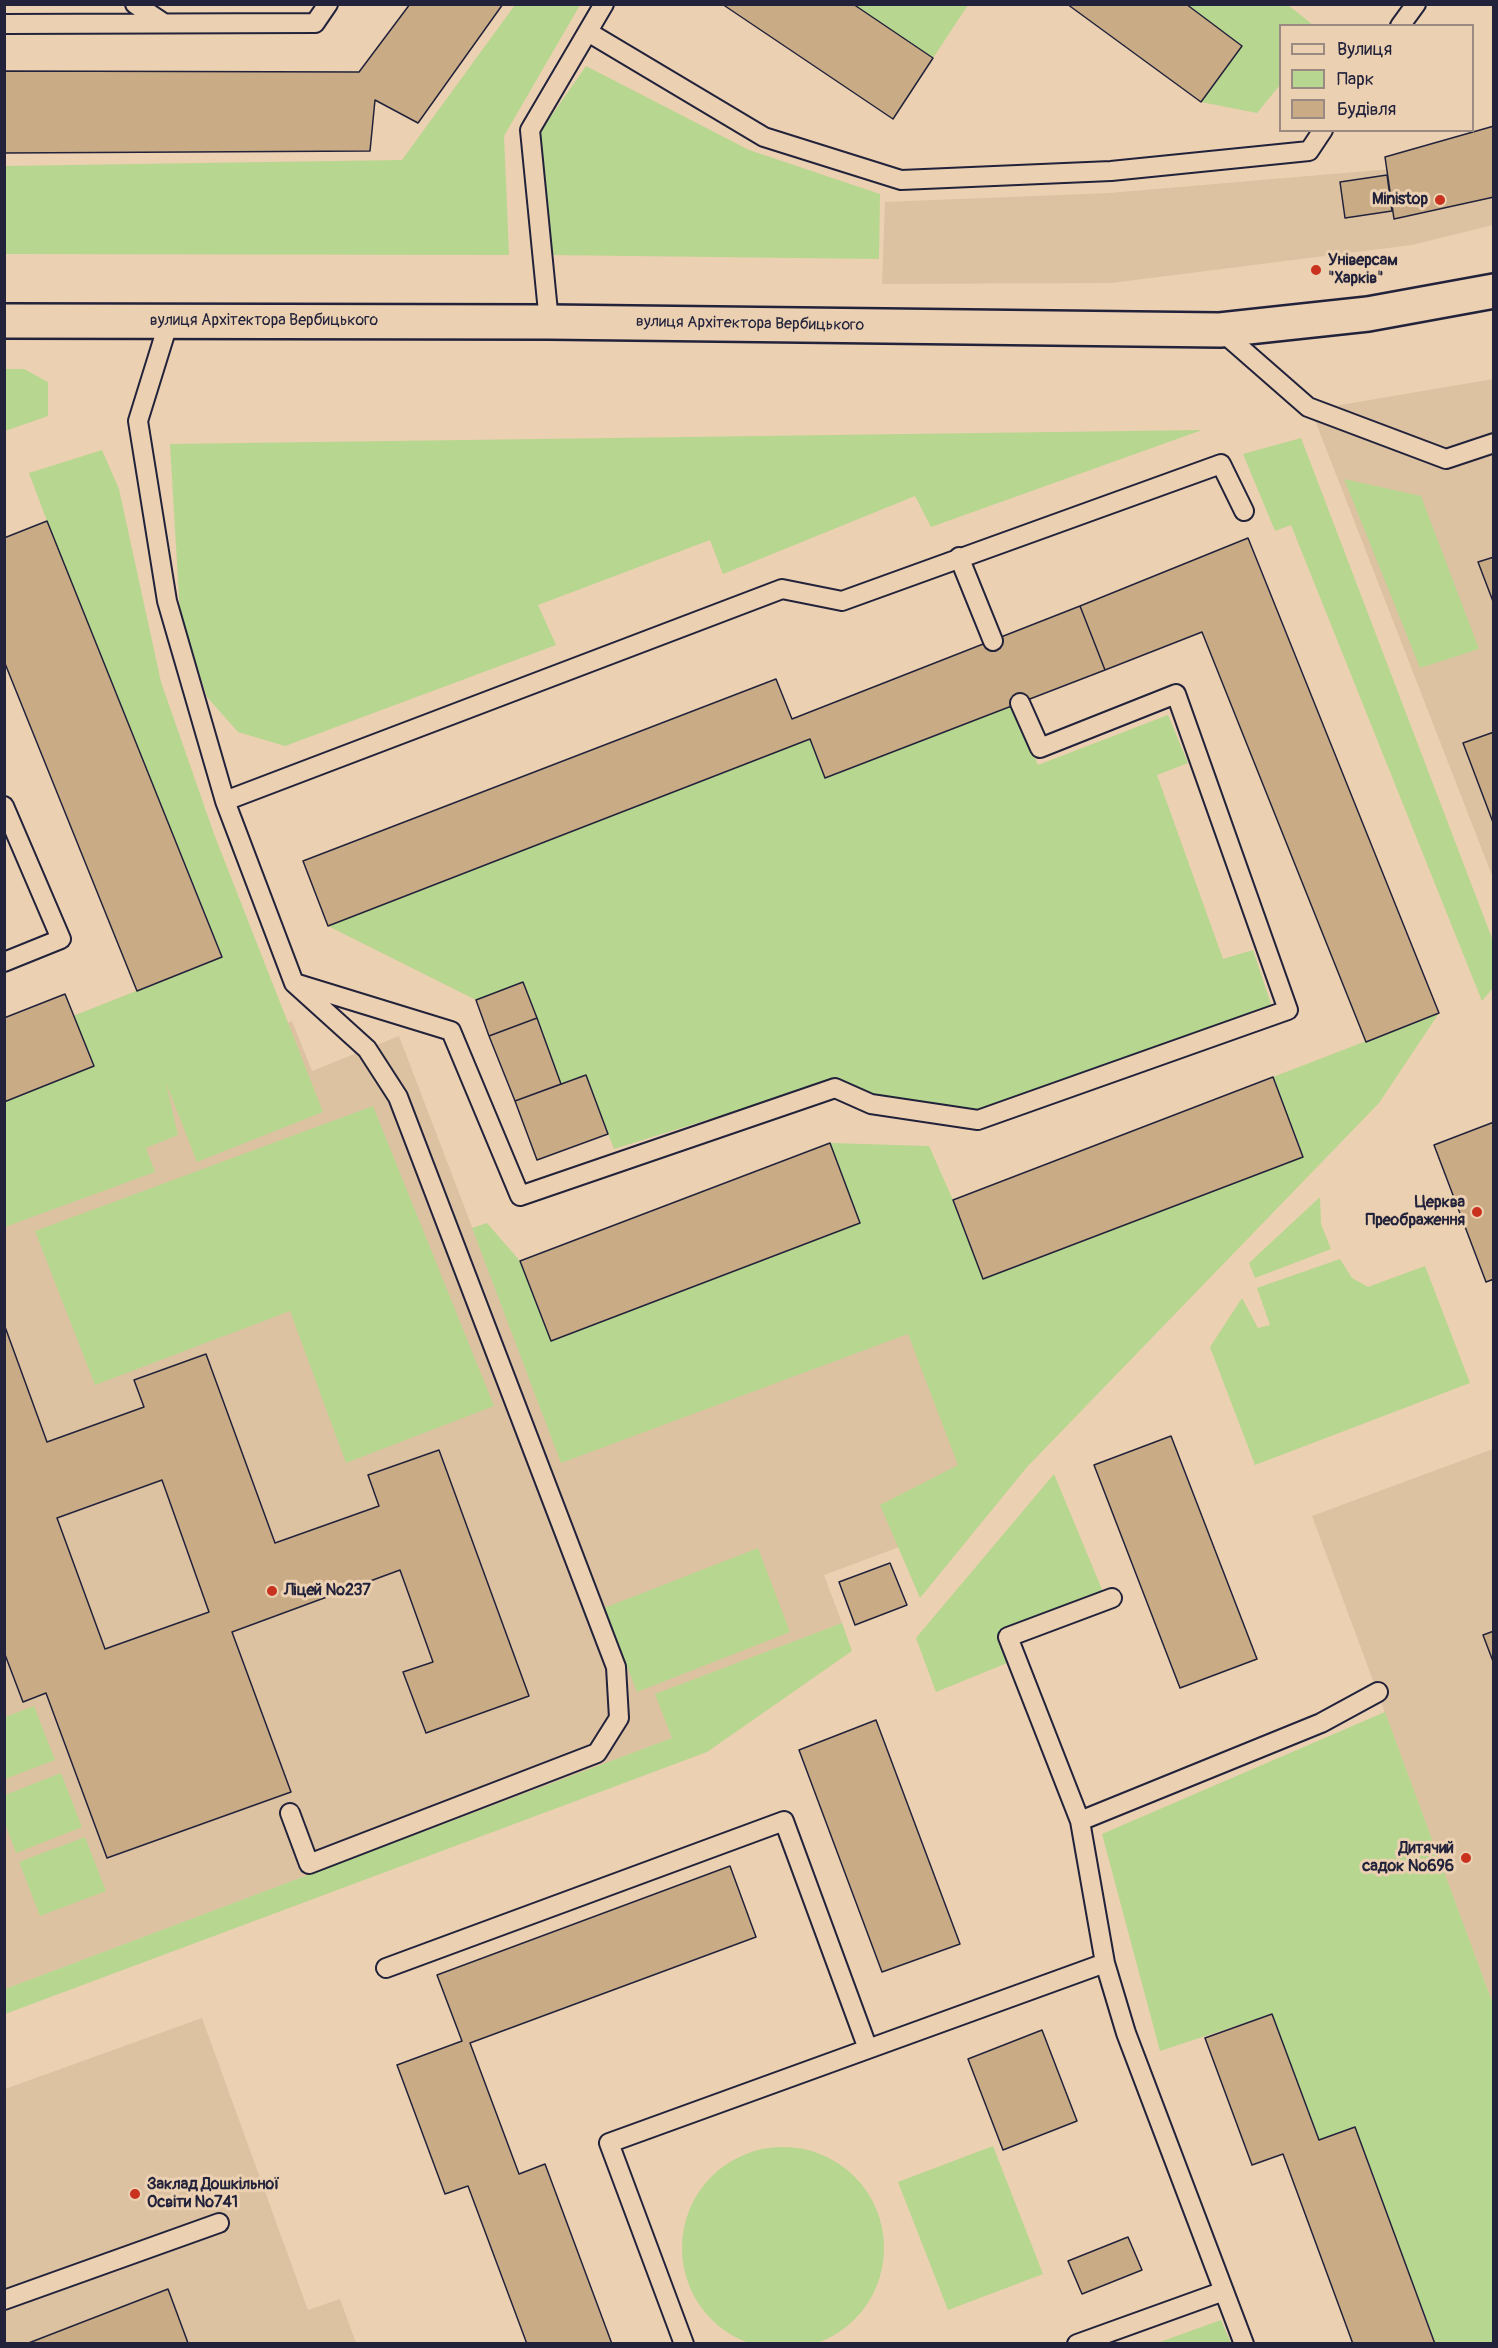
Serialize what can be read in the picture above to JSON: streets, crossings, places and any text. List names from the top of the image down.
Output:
{
  "streets": {
    "street": ["вулиця Архітектора Вербицького"]
  },
  "places": [
    "Ministop",
    "Універсам \"Харків\"",
    "Церква Преображення",
    "Ліцей №237",
    "Дитячий садок №696",
    "Заклад Дошкільної Освіти №741"
  ],
  "legend": ["Вулиця", "Парк", "Будівля"]
}
